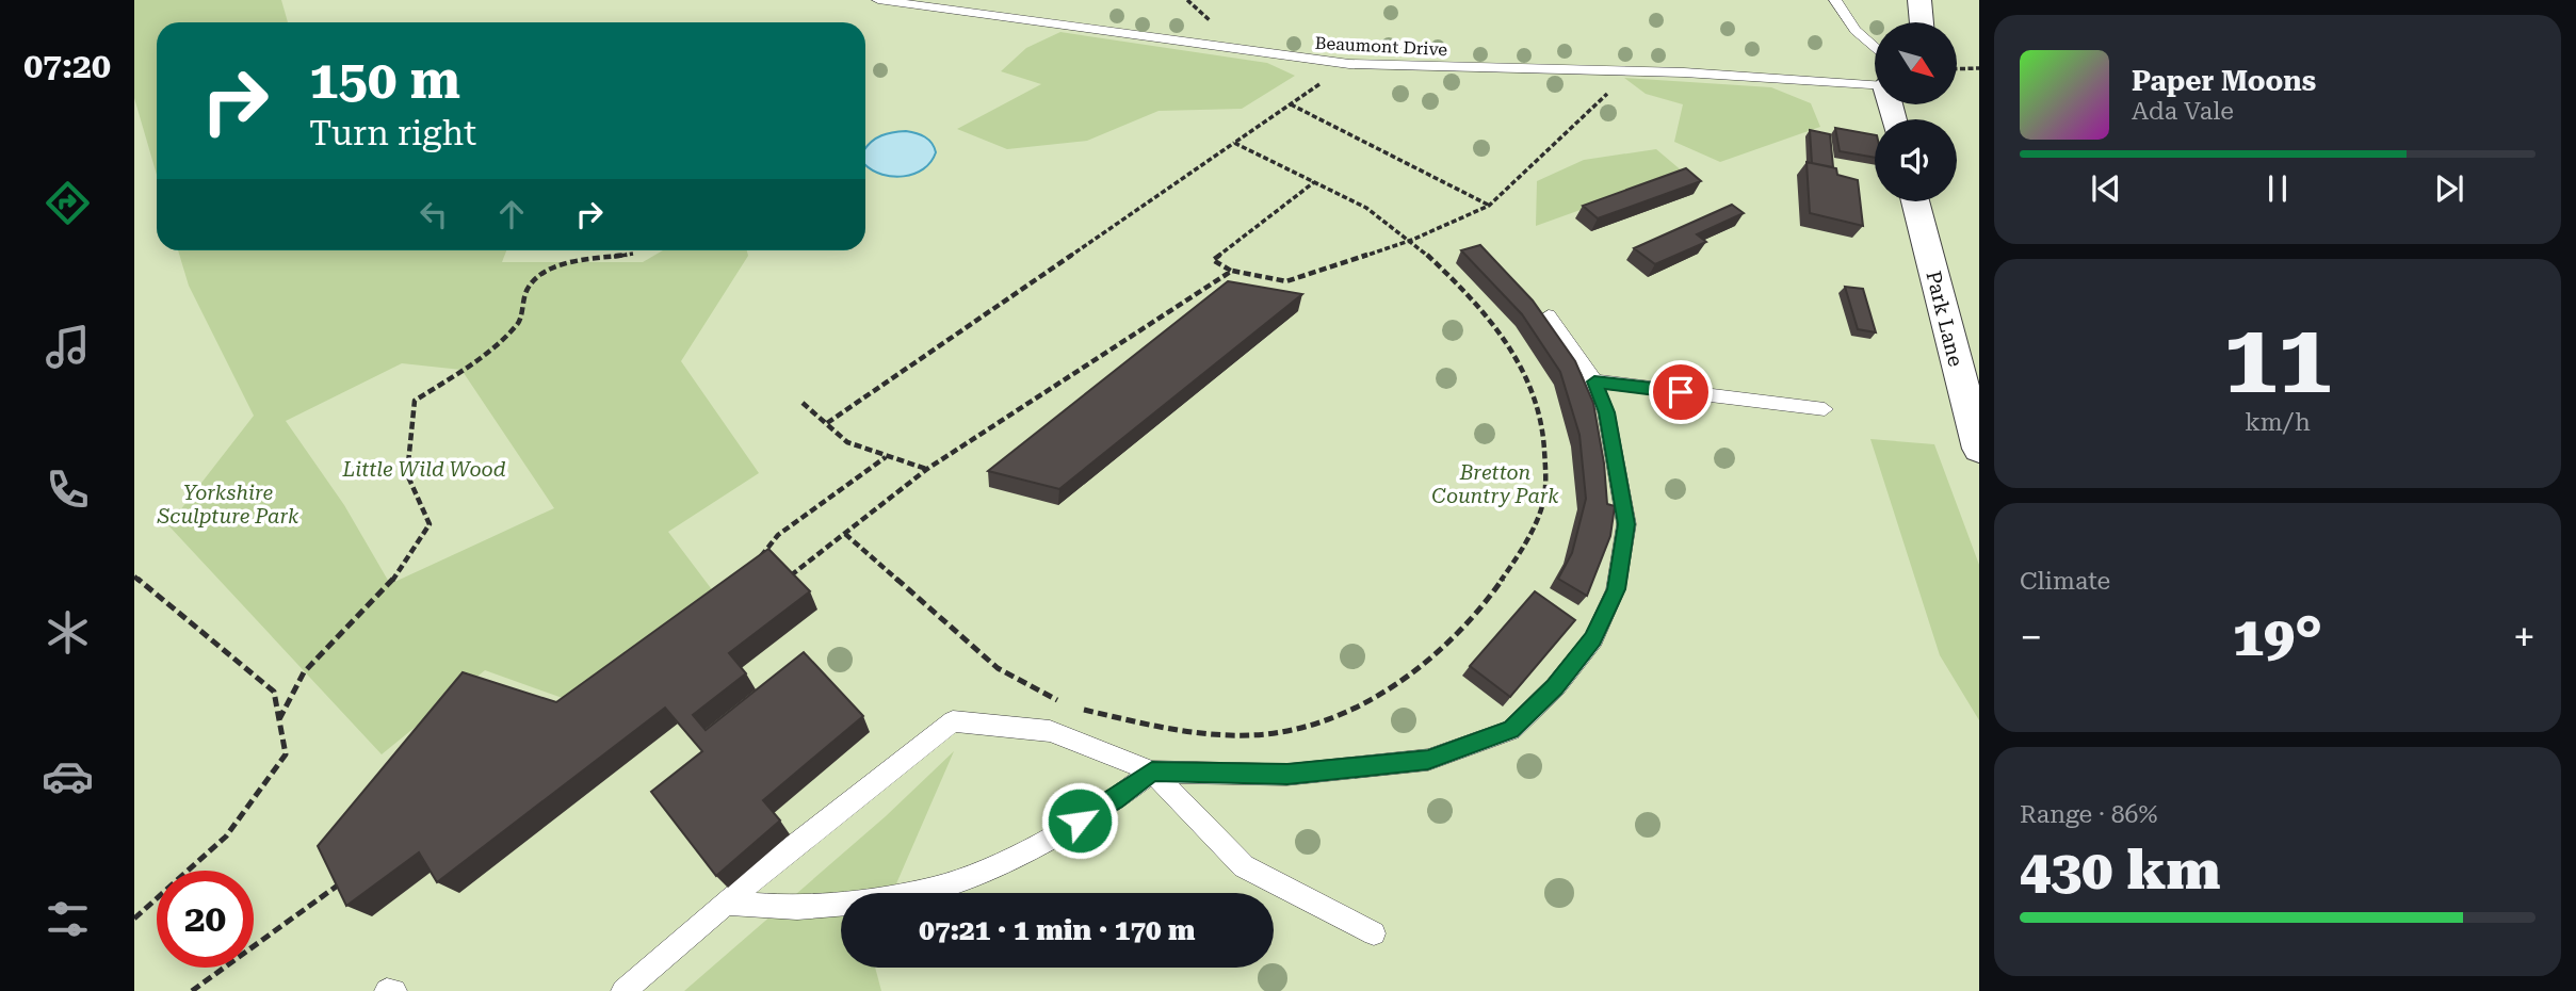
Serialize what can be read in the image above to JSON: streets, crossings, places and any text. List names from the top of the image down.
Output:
{
  "streets": {
    "street": ["Park Lane"],
    "lane": ["Beaumont Drive"]
  },
  "parks": ["Little Wild Wood", "Bretton Country Park", "Yorkshire Sculpture Park"],
  "north": "bottom right",
  "page": {
    "tabs": "07:20",
    "turn": ["150 m", "Turn right"],
    "song": ["Paper Moons", "Ada Vale"],
    "tile": [
      ["11", "km/h"],
      "Climate",
      ["Range · 86%", "430 km"]
    ],
    "heat": ["−", "19°", "+"],
    "limit": "20",
    "trip": "07:21 · 1 min · 170 m"
  }
}
